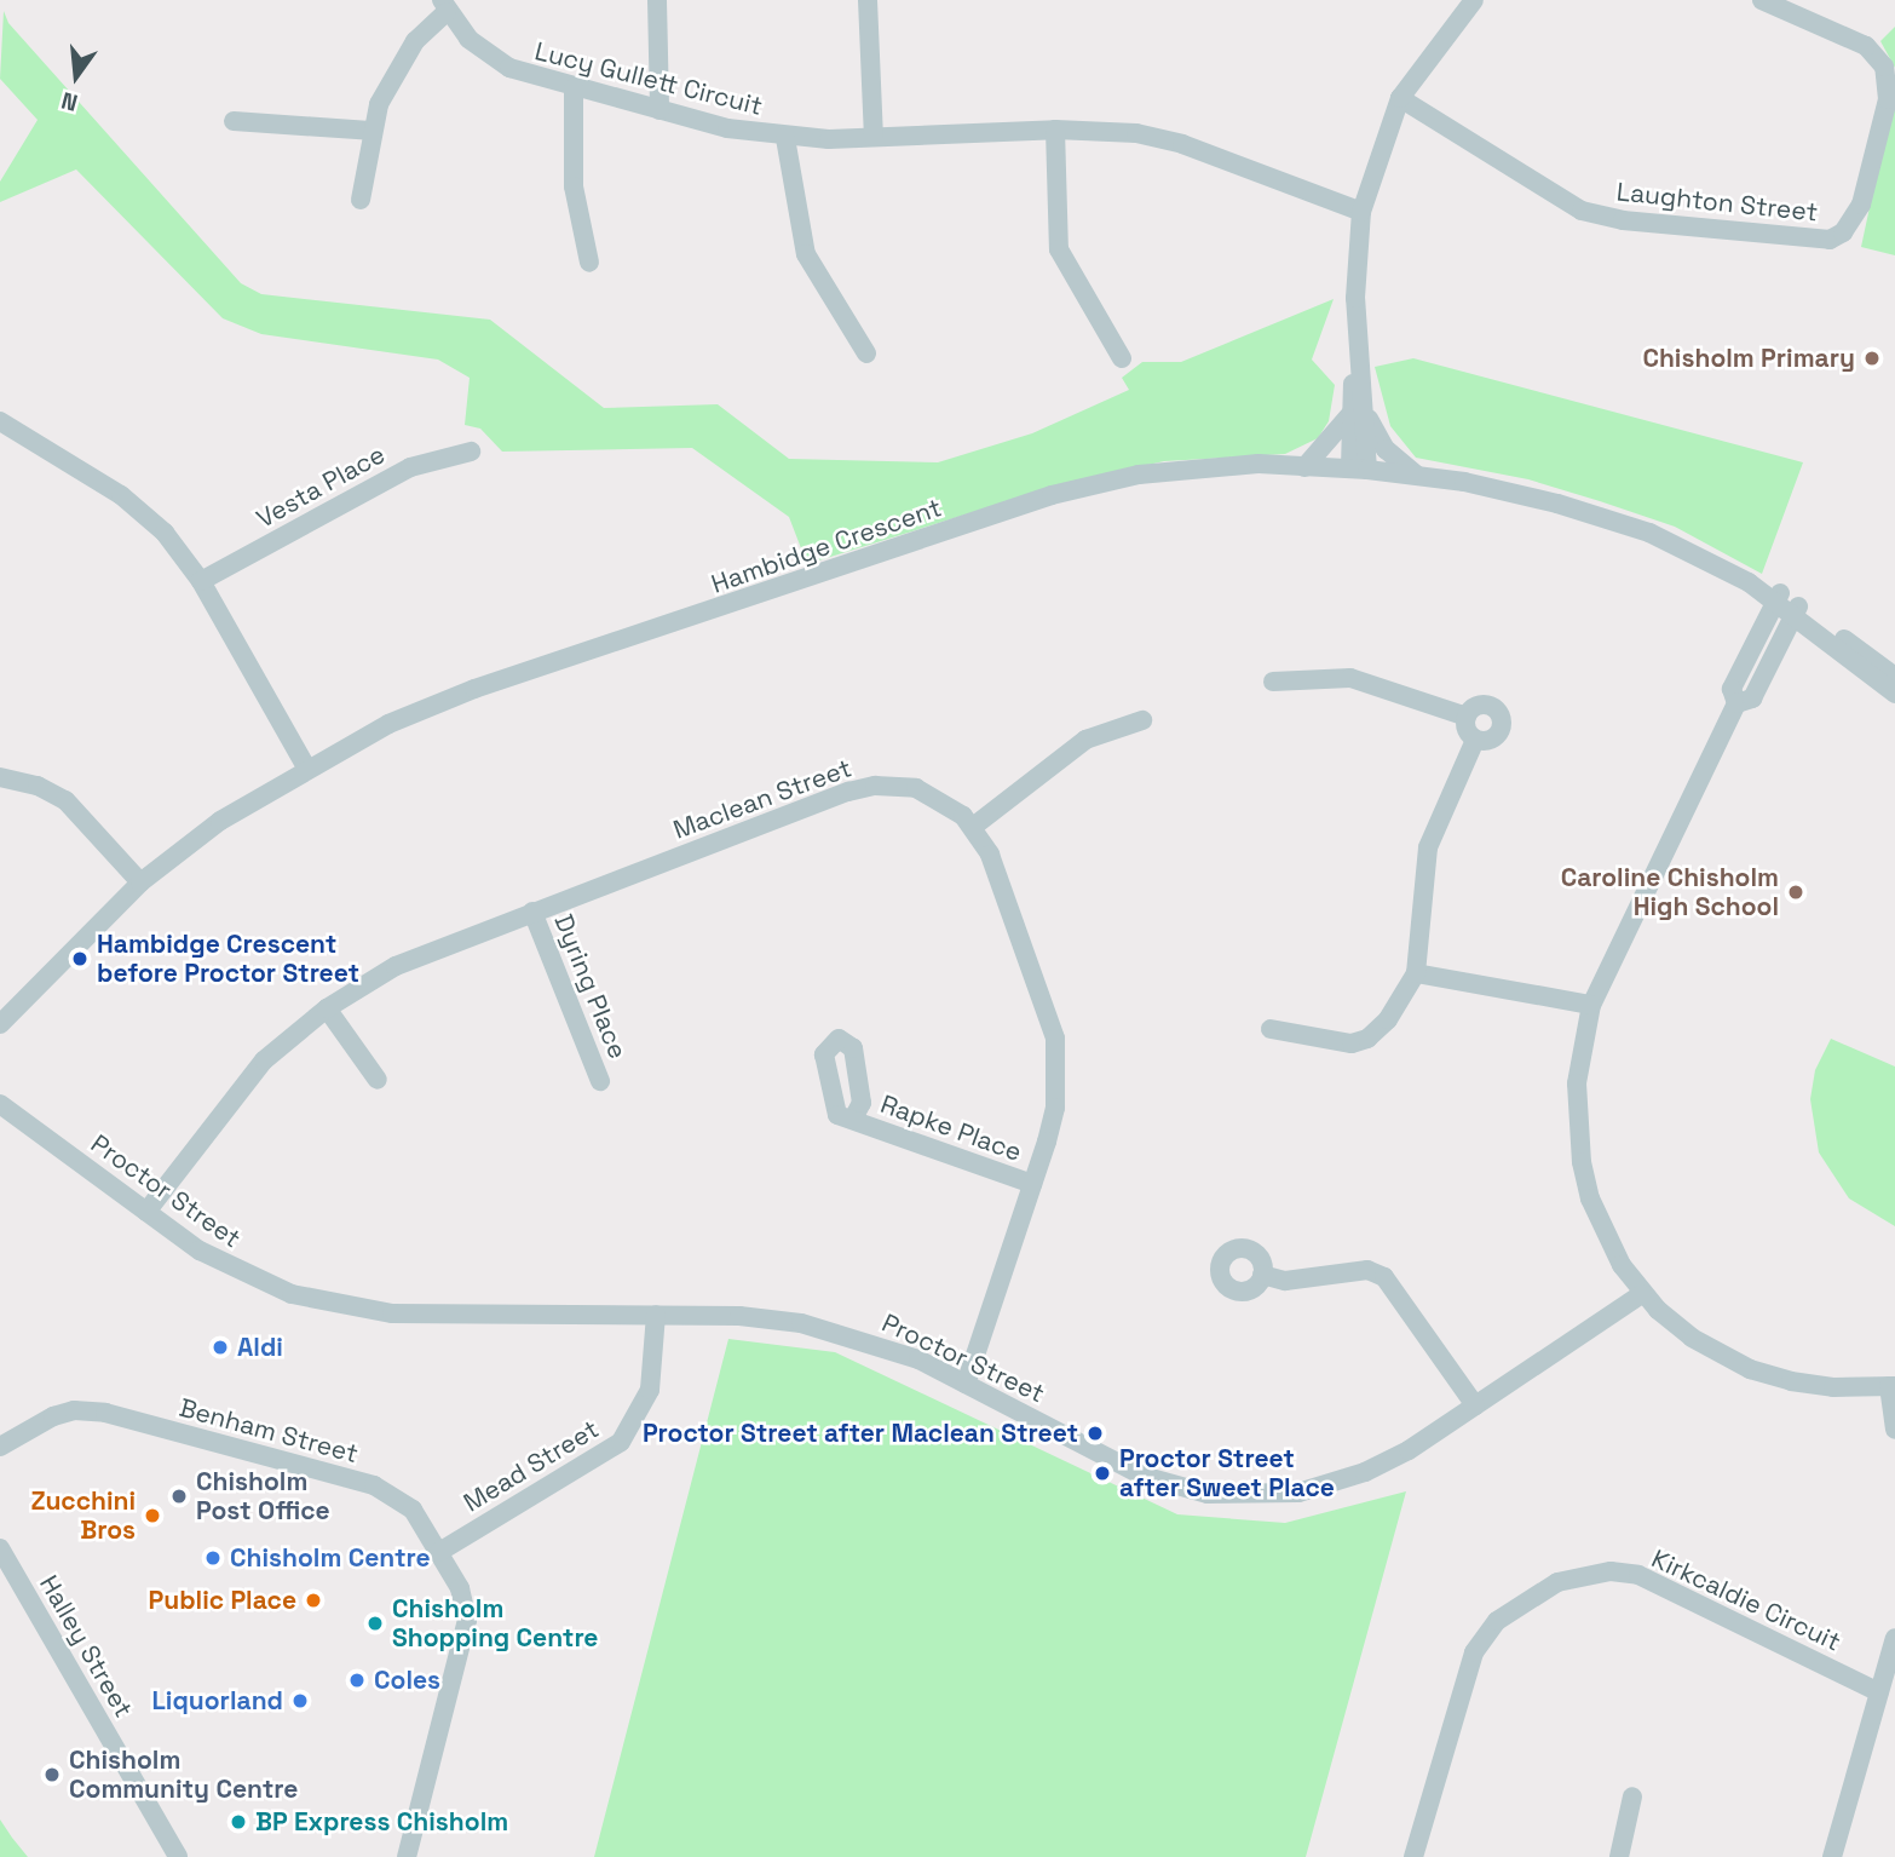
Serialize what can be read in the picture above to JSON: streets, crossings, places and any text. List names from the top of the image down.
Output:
{
  "streets": {
    "street": [
      "Lucy Gullett Circuit",
      "Laughton Street",
      "Vesta Place",
      "Hambidge Crescent",
      "Maclean Street",
      "Dyring Place",
      "Rapke Place",
      "Proctor Street",
      "Benham Street",
      "Mead Street",
      "Kirkcaldie Circuit",
      "Halley Street"
    ]
  },
  "crossings": [
    ["Maclean Street", "Dyring Place"],
    ["Maclean Street", "Rapke Place"],
    ["Maclean Street", "Proctor Street"],
    ["Proctor Street", "Mead Street"],
    ["Benham Street", "Mead Street"]
  ],
  "places": [
    "Chisholm Primary",
    "Caroline Chisholm High School",
    "Hambidge Crescent before Proctor Street",
    "Aldi",
    "Proctor Street after Maclean Street",
    "Proctor Street after Sweet Place",
    "Chisholm Post Office",
    "Zucchini Bros",
    "Chisholm Centre",
    "Public Place",
    "Chisholm Shopping Centre",
    "Coles",
    "Liquorland",
    "Chisholm Community Centre",
    "BP Express Chisholm"
  ],
  "north": "bottom"
}
